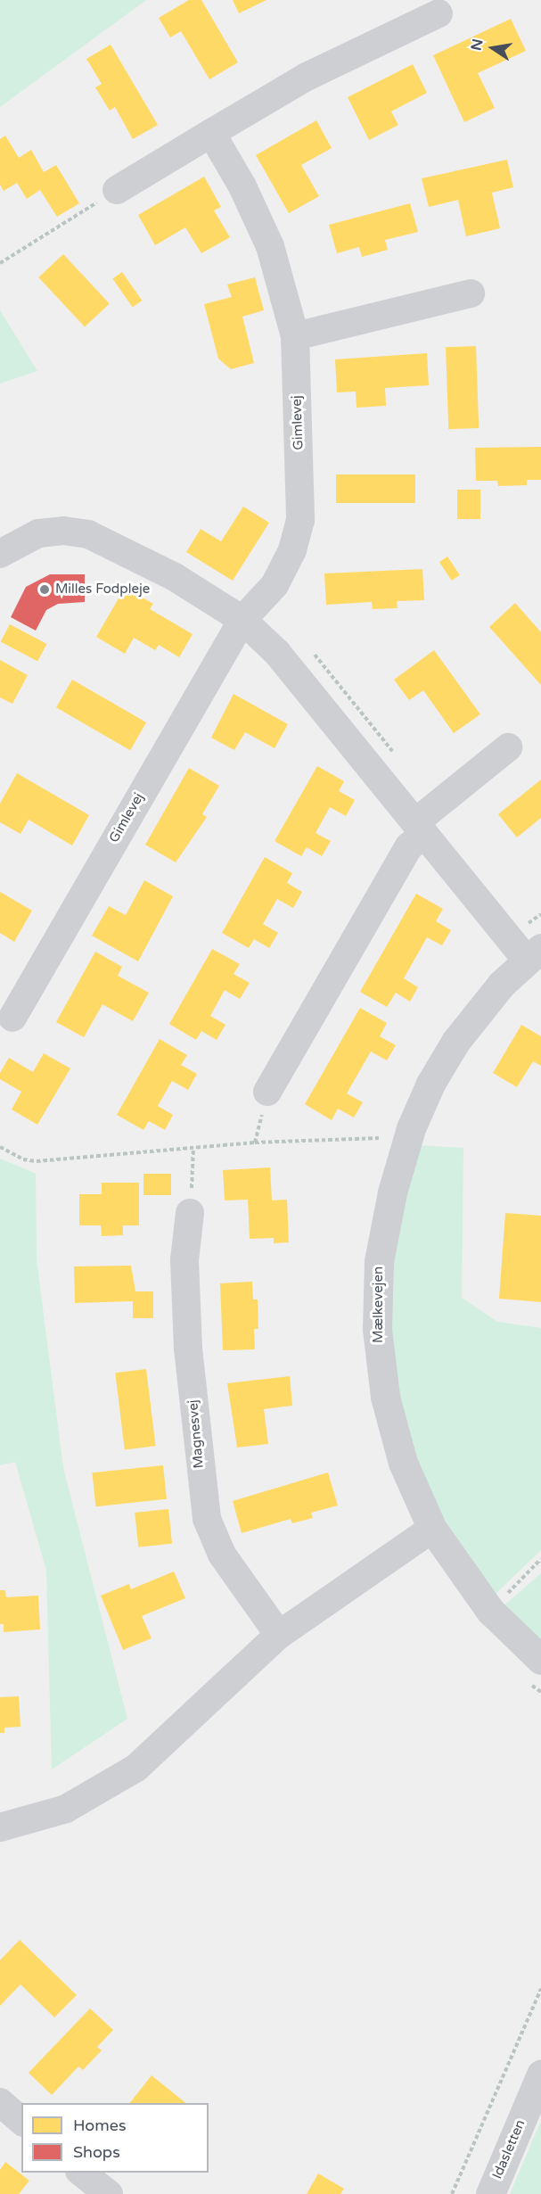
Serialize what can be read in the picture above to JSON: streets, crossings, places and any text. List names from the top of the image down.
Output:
{
  "streets": {
    "street": [
      "Gimlevej",
      "Mælkevejen",
      "Magnesvej",
      "Idasletten"
    ]
  },
  "places": ["Milles Fodpleje"],
  "legend": ["Homes", "Shops"],
  "north": "left"
}
